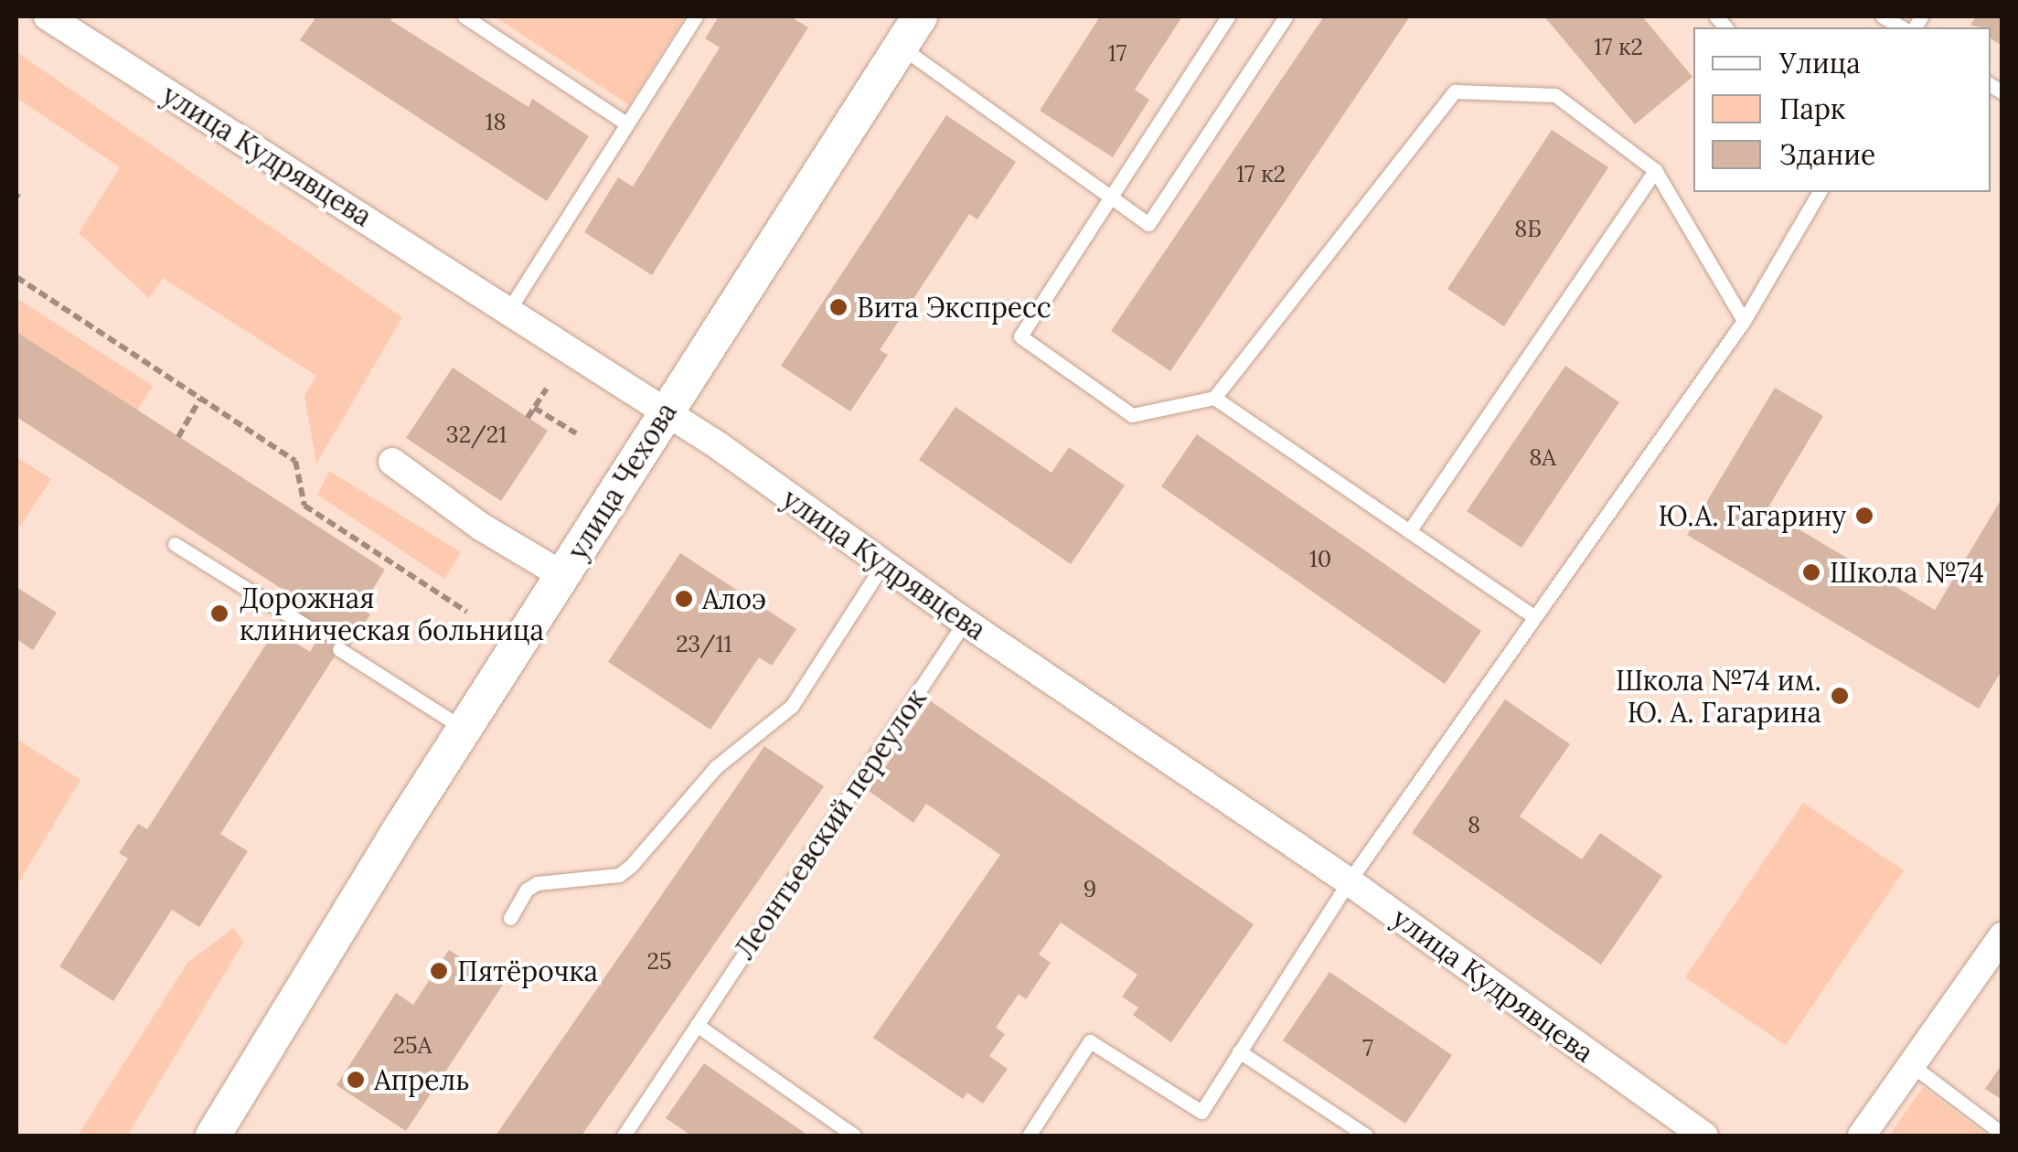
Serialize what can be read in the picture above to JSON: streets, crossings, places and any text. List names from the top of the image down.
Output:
{
  "streets": {
    "street": ["улица Кудрявцева", "улица Чехова"],
    "lane": ["Леонтьевский переулок"]
  },
  "crossings": [
    ["улица Кудрявцева", "улица Чехова"],
    ["улица Кудрявцева", "Леонтьевский переулок"]
  ],
  "places": [
    "Вита Экспресс",
    "Ю.А. Гагарину",
    "Школа №74",
    "Алоэ",
    "Дорожная клиническая больница",
    "Школа №74 им. Ю. А. Гагарина",
    "Пятёрочка",
    "Апрель"
  ],
  "house_numbers": [
    "17 к2",
    "17",
    "18",
    "17 к2",
    "8Б",
    "32/21",
    "8А",
    "10",
    "23/11",
    "8",
    "9",
    "25",
    "25А",
    "7"
  ],
  "legend": ["Улица", "Парк", "Здание"]
}
